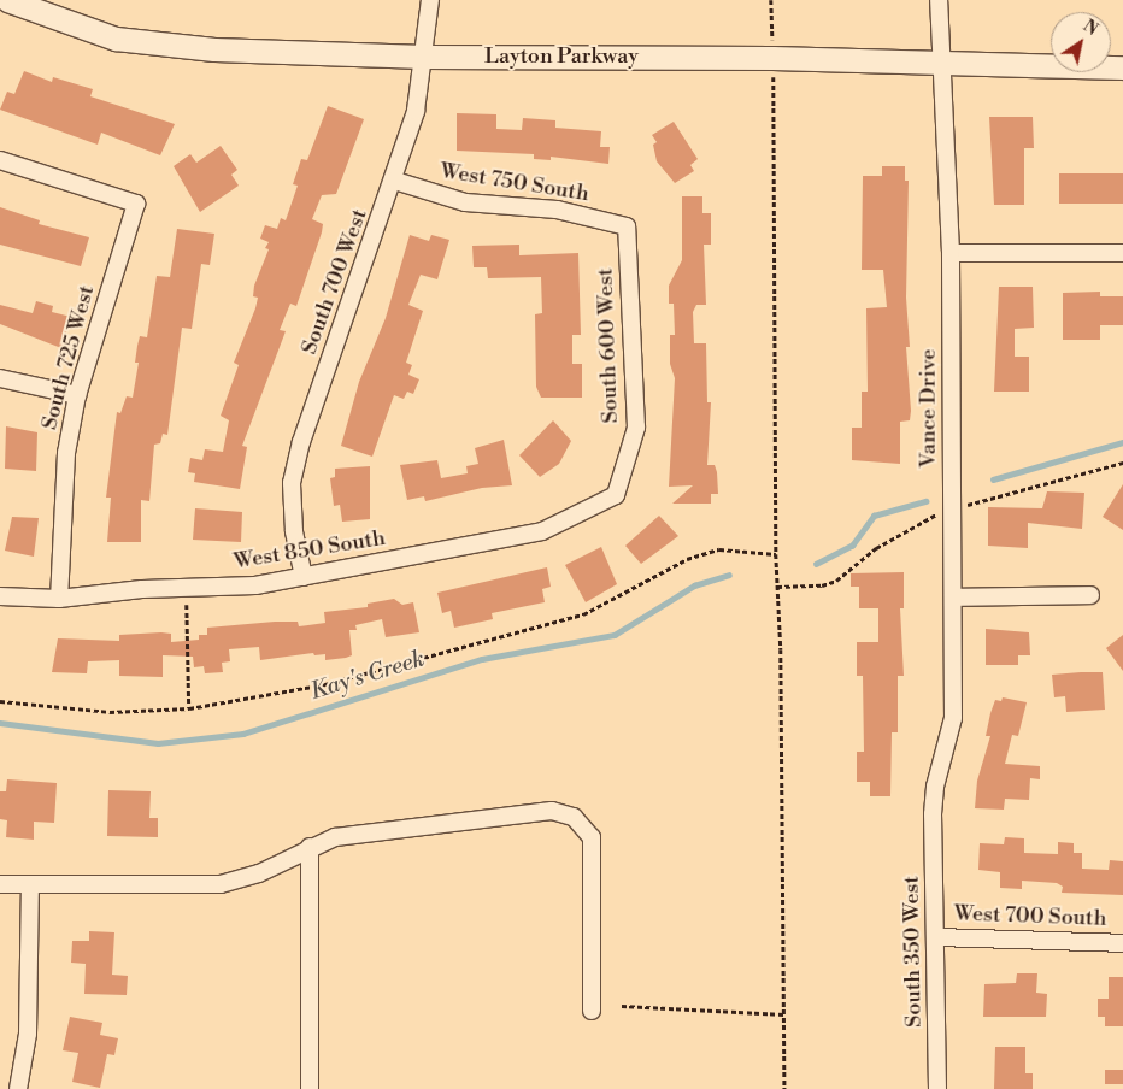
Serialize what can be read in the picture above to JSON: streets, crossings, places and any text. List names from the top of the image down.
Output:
{
  "streets": {
    "main road": ["Layton Parkway"],
    "street": [
      "West 750 South",
      "South 700 West",
      "South 600 West",
      "South 725 West",
      "Vance Drive",
      "West 850 South",
      "West 700 South",
      "South 350 West"
    ]
  },
  "crossings": [
    ["Layton Parkway", "South 700 West"],
    ["Layton Parkway", "Vance Drive"],
    ["West 750 South", "South 700 West"],
    ["West 750 South", "South 600 West"],
    ["South 700 West", "West 850 South"],
    ["South 600 West", "West 850 South"],
    ["South 725 West", "West 850 South"],
    ["Vance Drive", "South 350 West"],
    ["West 700 South", "South 350 West"]
  ],
  "water": ["Kay's Creek"],
  "north": "top right"
}
